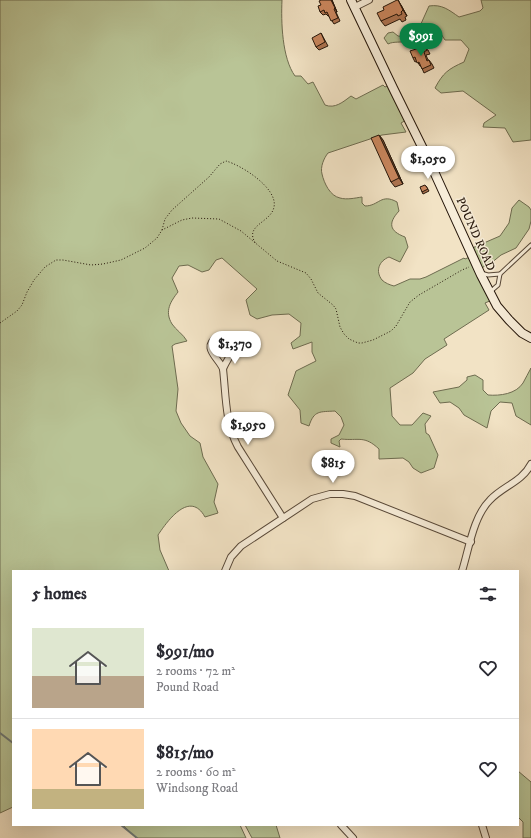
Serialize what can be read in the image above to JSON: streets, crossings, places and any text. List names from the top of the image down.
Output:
{
  "streets": {
    "street": ["POUND ROAD"]
  },
  "page": {
    "price": [
      "$991",
      "$1,050",
      "$1,370",
      "$1,950",
      "$815"
    ],
    "heading": "5 homes",
    "list": [
      {
        "name": "$991/mo",
        "note": "2 rooms · 72 m² · Pound Road"
      },
      {
        "name": "$815/mo",
        "note": "2 rooms · 60 m² · Windsong Road"
      }
    ]
  }
}
